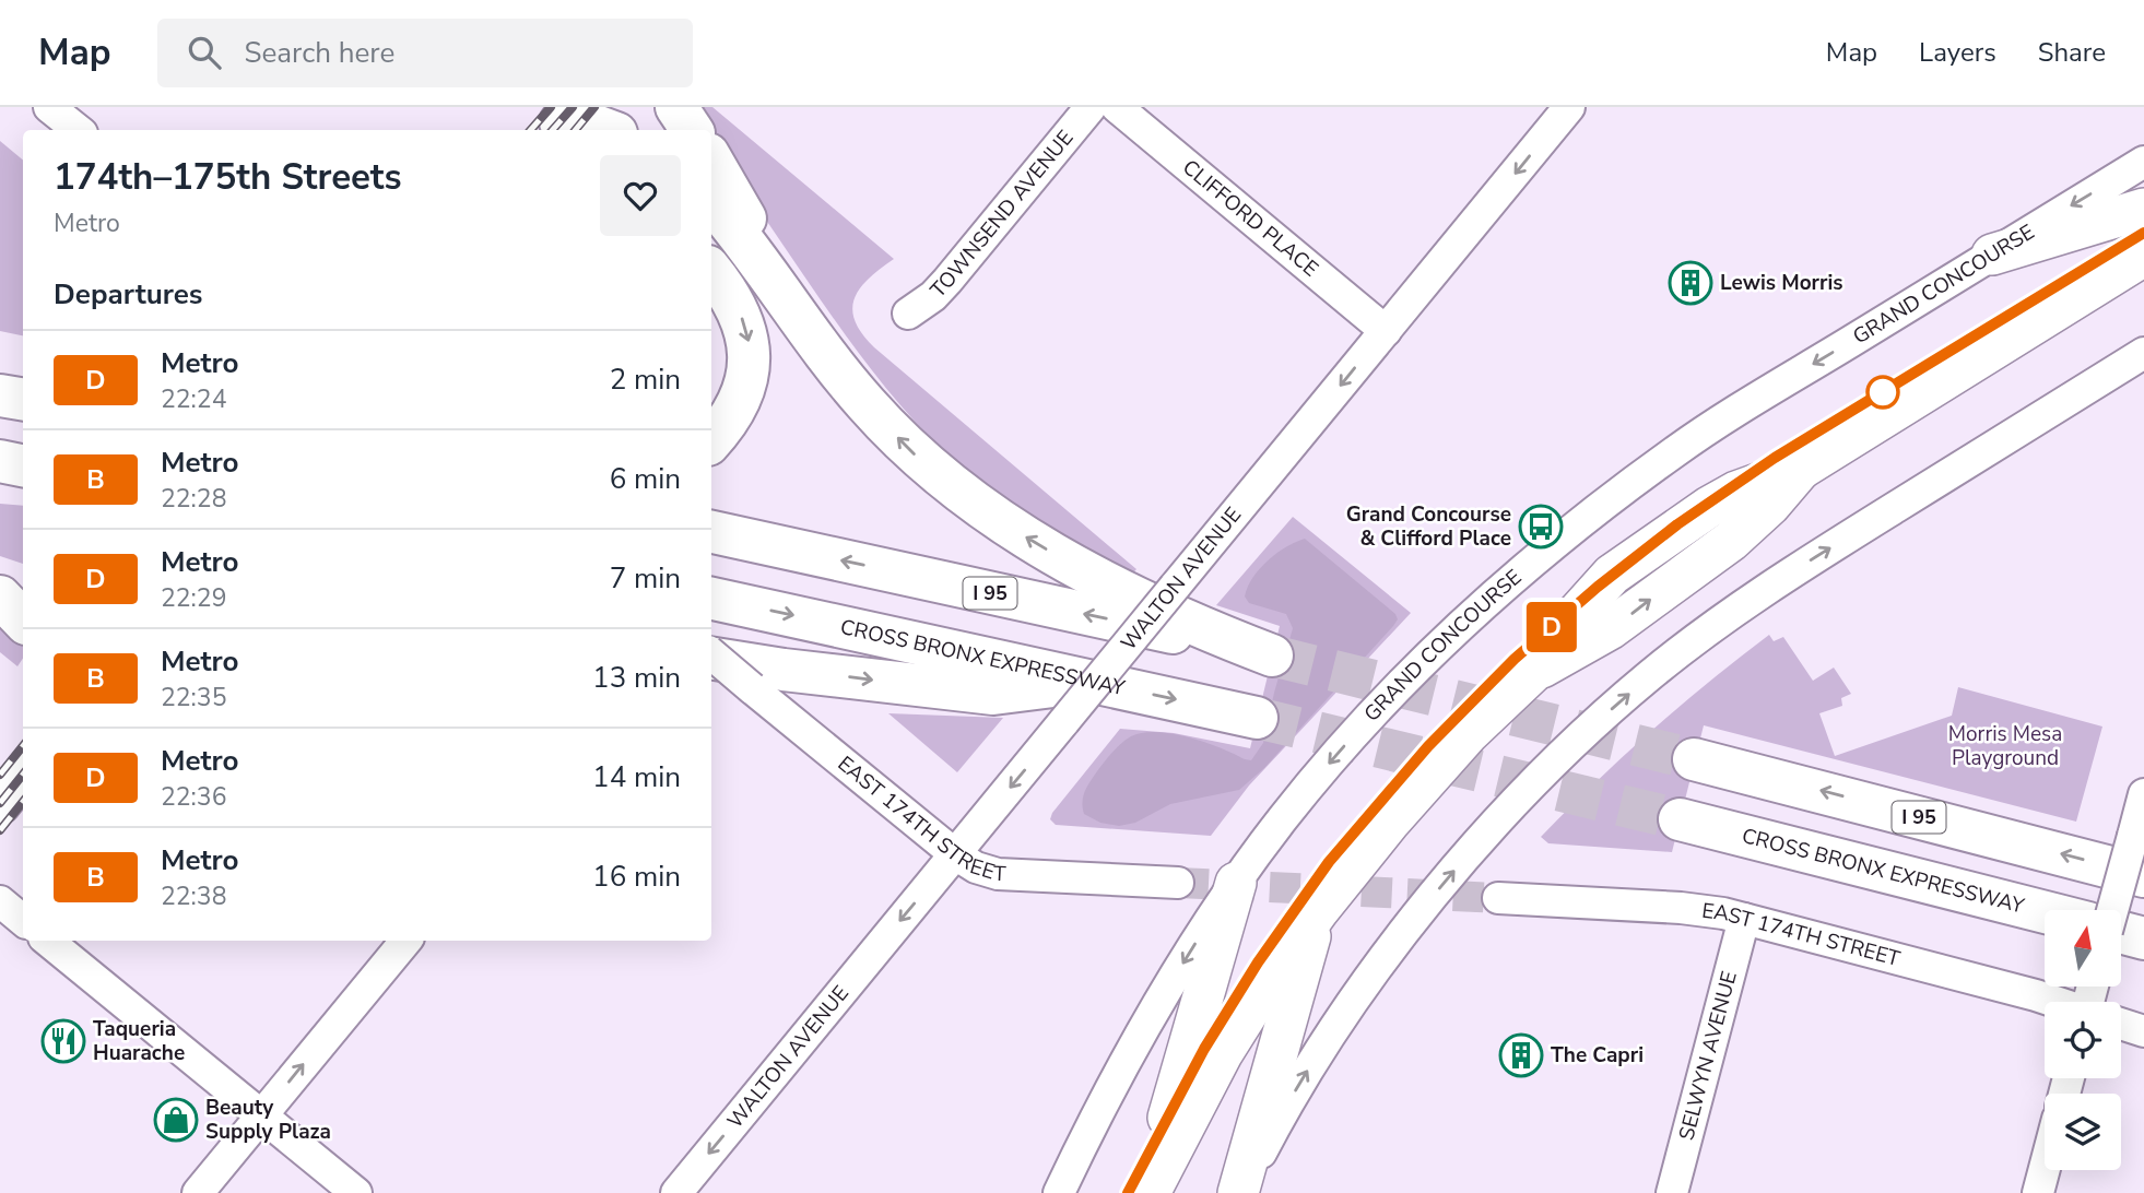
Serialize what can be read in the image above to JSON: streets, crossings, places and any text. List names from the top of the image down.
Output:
{
  "streets": {
    "highway": ["I 95", "CROSS BRONX EXPRESSWAY"],
    "street": [
      "TOWNSEND AVENUE",
      "CLIFFORD PLACE",
      "GRAND CONCOURSE",
      "WALTON AVENUE",
      "EAST 174TH STREET",
      "SELWYN AVENUE"
    ]
  },
  "crossings": [
    ["CLIFFORD PLACE", "WALTON AVENUE"],
    ["WALTON AVENUE", "EAST 174TH STREET"],
    ["EAST 174TH STREET", "SELWYN AVENUE"]
  ],
  "one_way": ["WALTON AVENUE"],
  "parks": ["Morris Mesa Playground"],
  "places": {
    "building": ["Lewis Morris", "The Capri"],
    "bus stop": ["Grand Concourse & Clifford Place"],
    "restaurant": ["Taqueria Huarache"],
    "shop": ["Beauty Supply Plaza"]
  },
  "lines": ["metro line D"],
  "north": "top",
  "page": {
    "header": "Map",
    "search": "Search here",
    "nav": ["Map", "Layers", "Share"],
    "on_map": "D",
    "heading": [
      ["174th–175th Streets", "Metro"],
      "Departures"
    ],
    "list": [
      {
        "mark": "D",
        "name": "Metro",
        "note": "22:24",
        "value": "2 min"
      },
      {
        "mark": "B",
        "name": "Metro",
        "note": "22:28",
        "value": "6 min"
      },
      {
        "mark": "D",
        "name": "Metro",
        "note": "22:29",
        "value": "7 min"
      },
      {
        "mark": "B",
        "name": "Metro",
        "note": "22:35",
        "value": "13 min"
      },
      {
        "mark": "D",
        "name": "Metro",
        "note": "22:36",
        "value": "14 min"
      },
      {
        "mark": "B",
        "name": "Metro",
        "note": "22:38",
        "value": "16 min"
      }
    ]
  }
}
